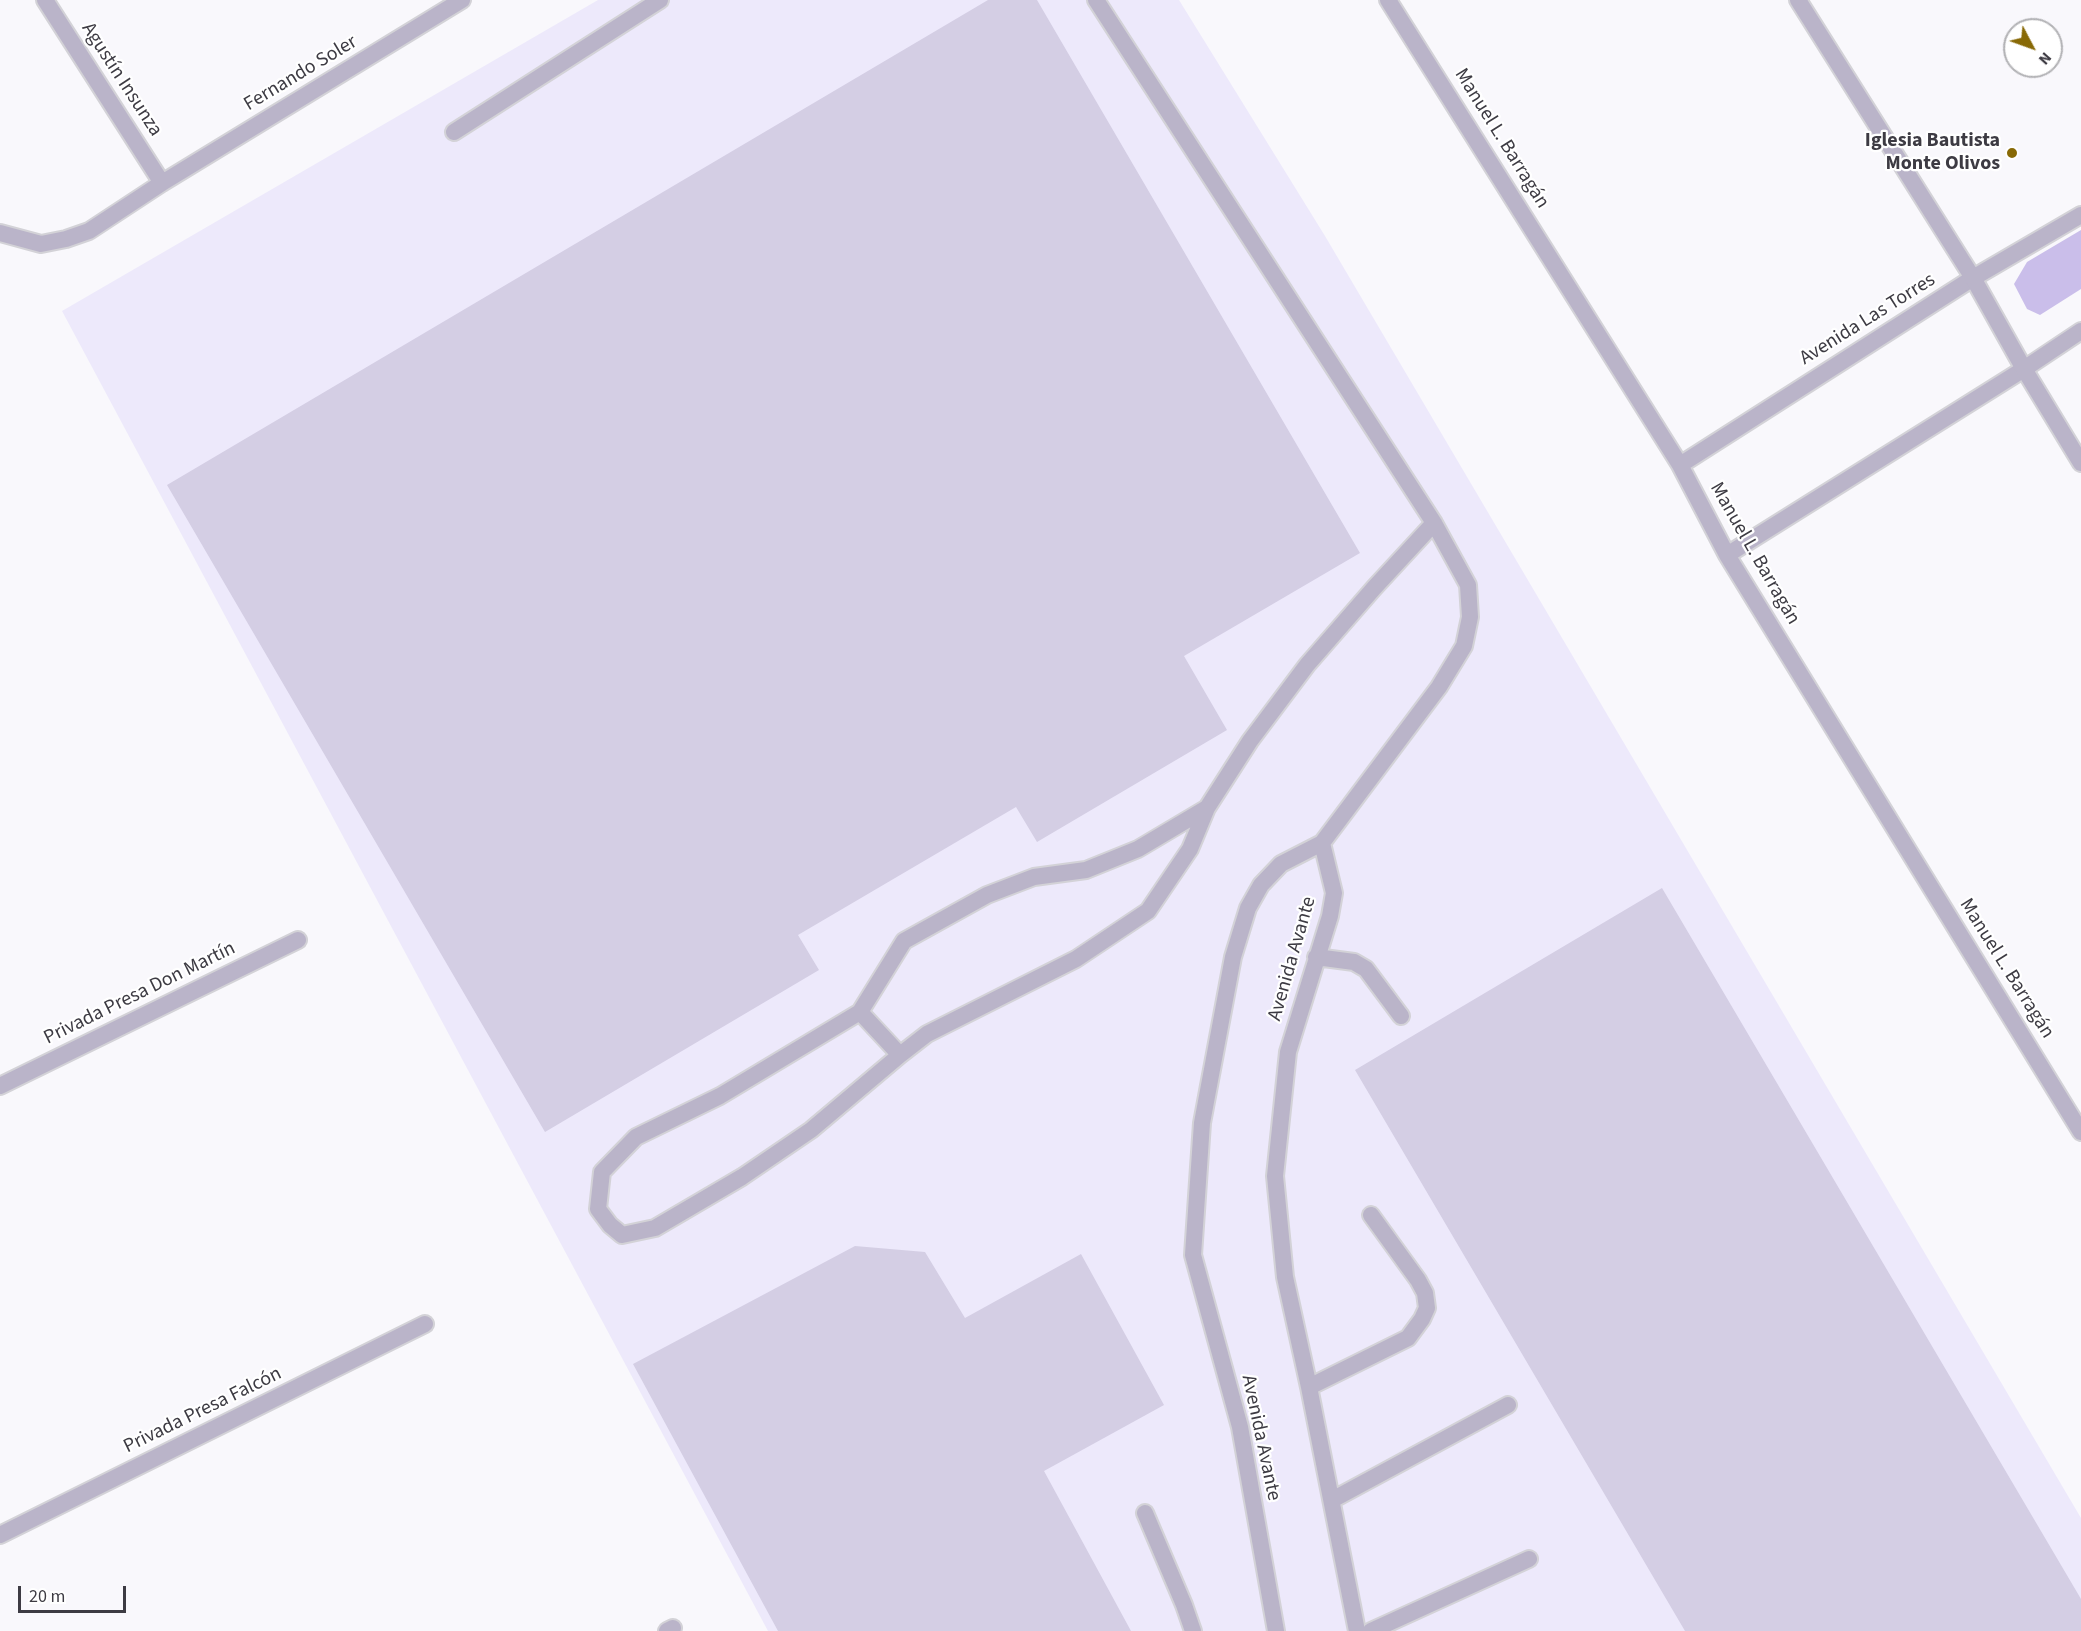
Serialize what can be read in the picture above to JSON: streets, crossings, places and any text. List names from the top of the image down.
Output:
{
  "streets": {
    "street": [
      "Fernando Soler",
      "Agustín Insunza",
      "Manuel L. Barragán",
      "Avenida Las Torres",
      "Avenida Avante",
      "Privada Presa Don Martín",
      "Privada Presa Falcón"
    ]
  },
  "crossings": [
    ["Fernando Soler", "Agustín Insunza"],
    ["Manuel L. Barragán", "Avenida Las Torres"]
  ],
  "places": ["Iglesia Bautista Monte Olivos"],
  "scale_bar": "20 m",
  "north": "bottom right"
}
